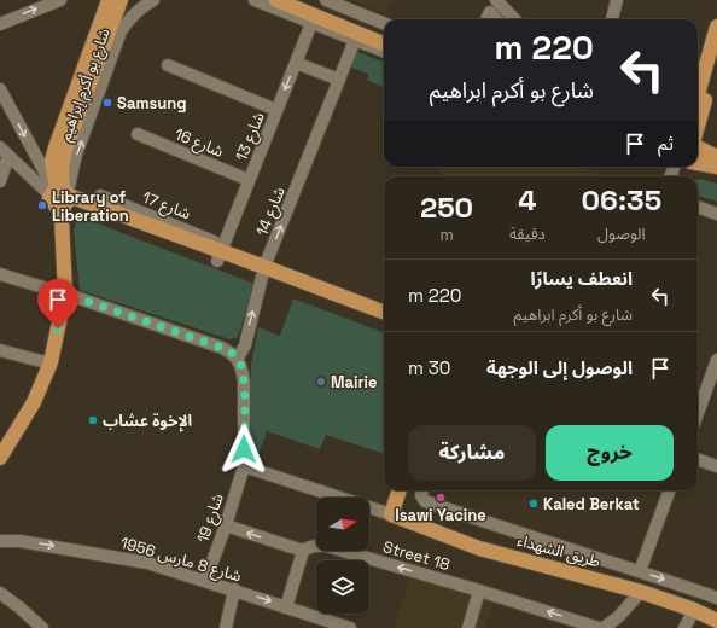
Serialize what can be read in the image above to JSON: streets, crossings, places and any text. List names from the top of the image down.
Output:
{
  "streets": {
    "main road": ["شارع بو أكرم إبراهيم", "طريق الشهداء"],
    "street": [
      "شارع 13",
      "شارع 16",
      "شارع 17",
      "شارع 14",
      "شارع 19",
      "Street 18",
      "شارع 8 مارس 1956"
    ]
  },
  "crossings": [
    ["شارع 13", "شارع 16"],
    ["شارع 13", "شارع 17"],
    ["شارع 14", "شارع 19"],
    ["شارع 19", "طريق الشهداء"],
    ["شارع 19", "Street 18"],
    ["شارع 19", "شارع 8 مارس 1956"]
  ],
  "one_way": ["شارع 14", "شارع 8 مارس 1956"],
  "places": [
    "Samsung",
    "Library of Liberation",
    "Mairie",
    "الإخوة عشاب",
    "Isawi Yacine",
    "Kaled Berkat"
  ],
  "north": "right",
  "page": {
    "turn": ["220 m", "شارع بو أكرم ابراهيم"],
    "then": "ثم",
    "eta": [
      "06:35",
      "الوصول",
      "4",
      "دقيقة",
      "250",
      "m"
    ],
    "list": [
      {
        "name": "انعطف يسارًا",
        "note": "شارع بو أكرم ابراهيم",
        "value": "220 m"
      },
      {
        "name": "الوصول إلى الوجهة",
        "value": "30 m"
      }
    ],
    "buttons": ["خروج", "مشاركة"]
  }
}
